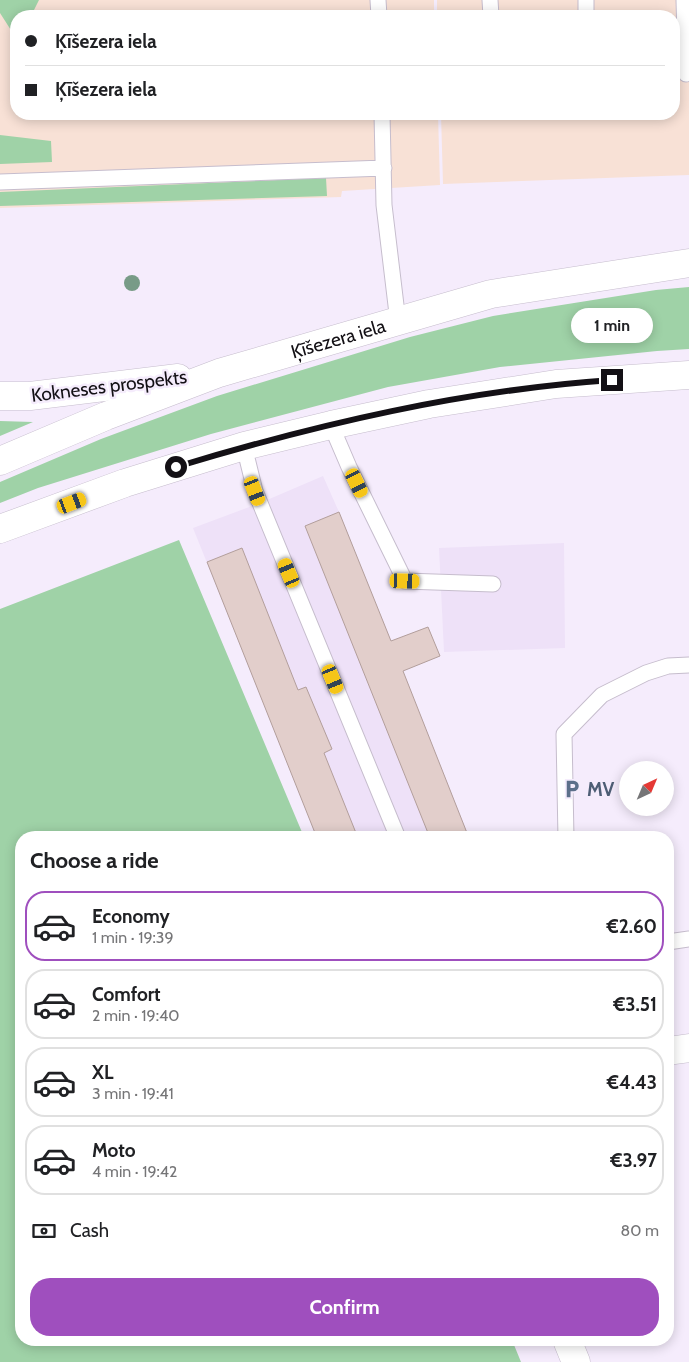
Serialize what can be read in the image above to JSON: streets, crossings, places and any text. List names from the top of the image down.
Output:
{
  "streets": {
    "street": ["Ķīšezera iela", "Kokneses prospekts"]
  },
  "crossings": [
    ["Ķīšezera iela", "Kokneses prospekts"]
  ],
  "places": {
    "parking": ["MV"]
  },
  "north": "top right",
  "page": {
    "banner": ["Ķīšezera iela", "Ķīšezera iela"],
    "bubble": "1 min",
    "heading": "Choose a ride",
    "list": [
      {
        "name": "Economy",
        "note": "1 min · 19:39",
        "value": "€2.60"
      },
      {
        "name": "Comfort",
        "note": "2 min · 19:40",
        "value": "€3.51"
      },
      {
        "name": "XL",
        "note": "3 min · 19:41",
        "value": "€4.43"
      },
      {
        "name": "Moto",
        "note": "4 min · 19:42",
        "value": "€3.97"
      }
    ],
    "pay": ["Cash", "80 m"],
    "buttons": "Confirm"
  }
}
